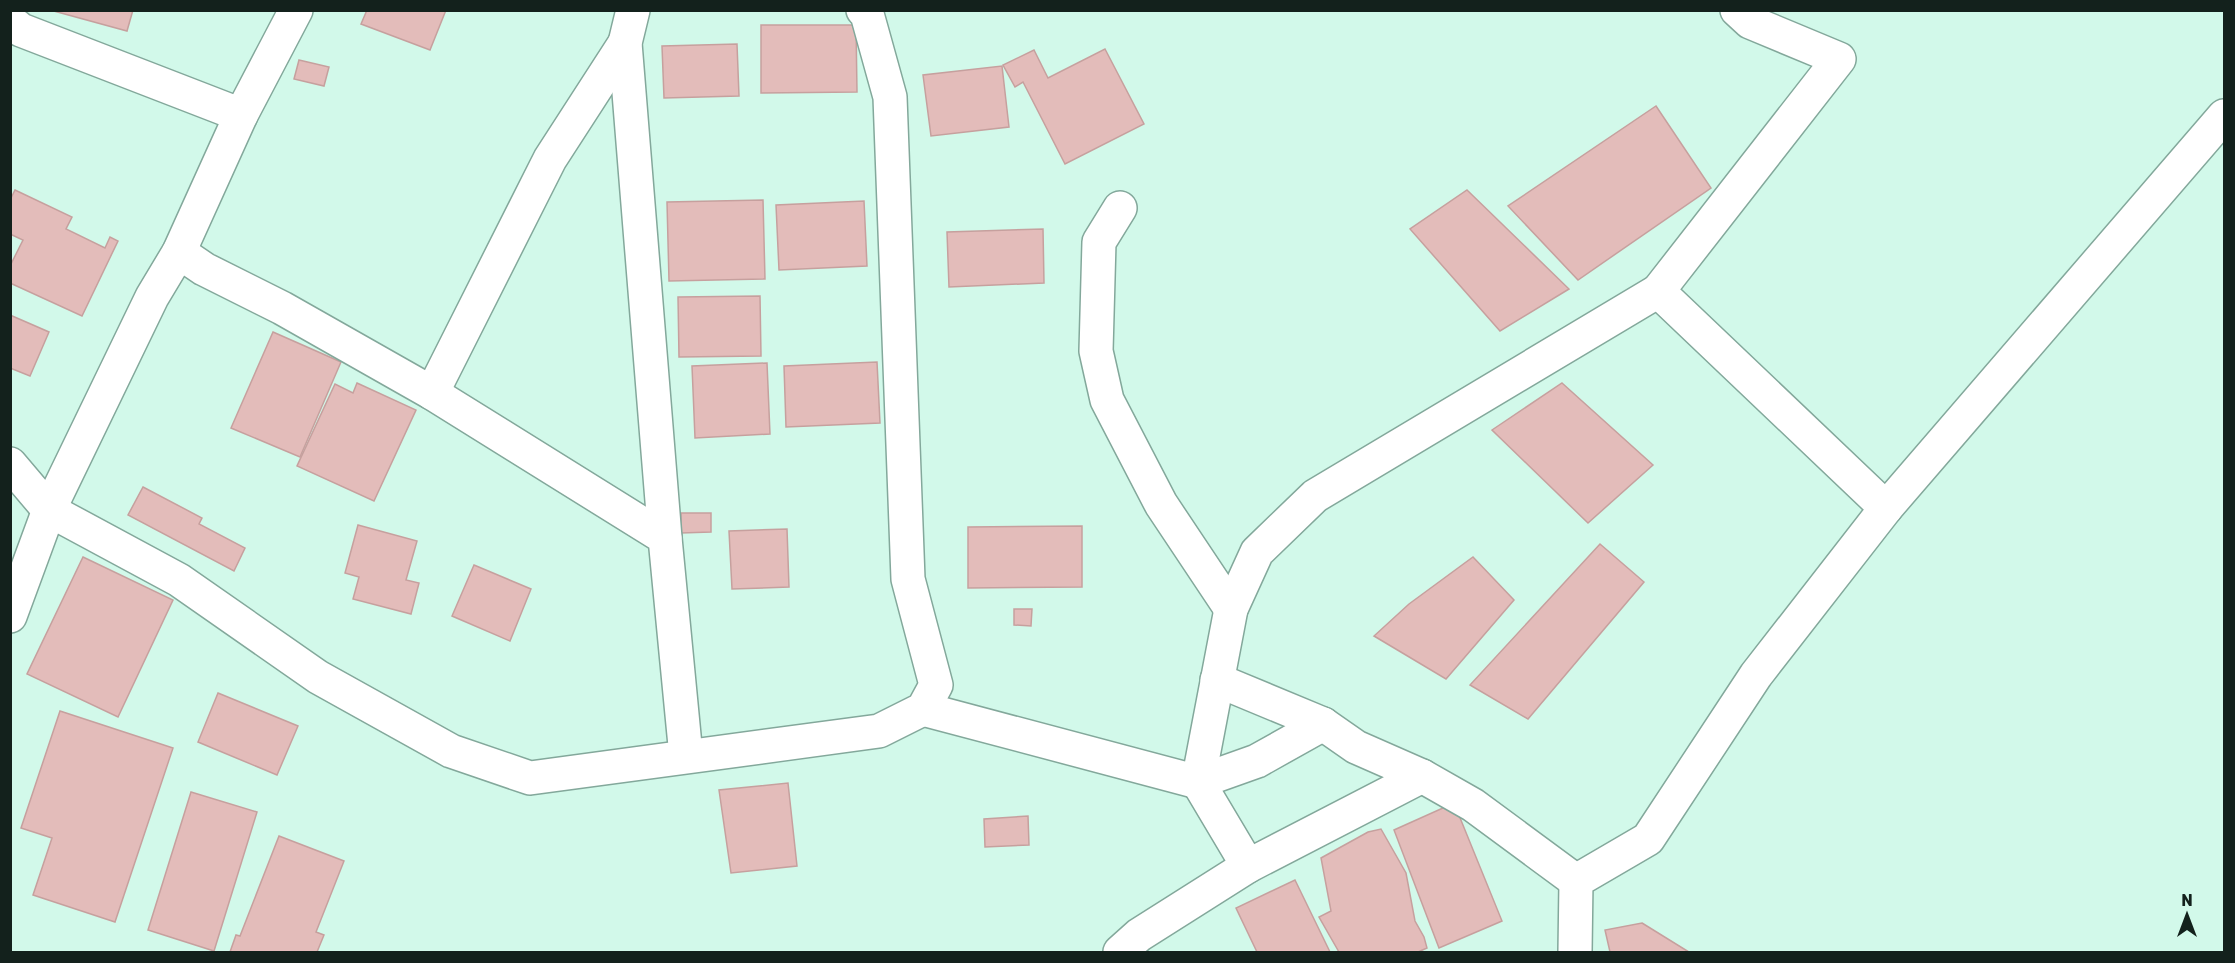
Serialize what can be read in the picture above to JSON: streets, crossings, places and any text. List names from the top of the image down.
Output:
{
  "north": "top"
}
